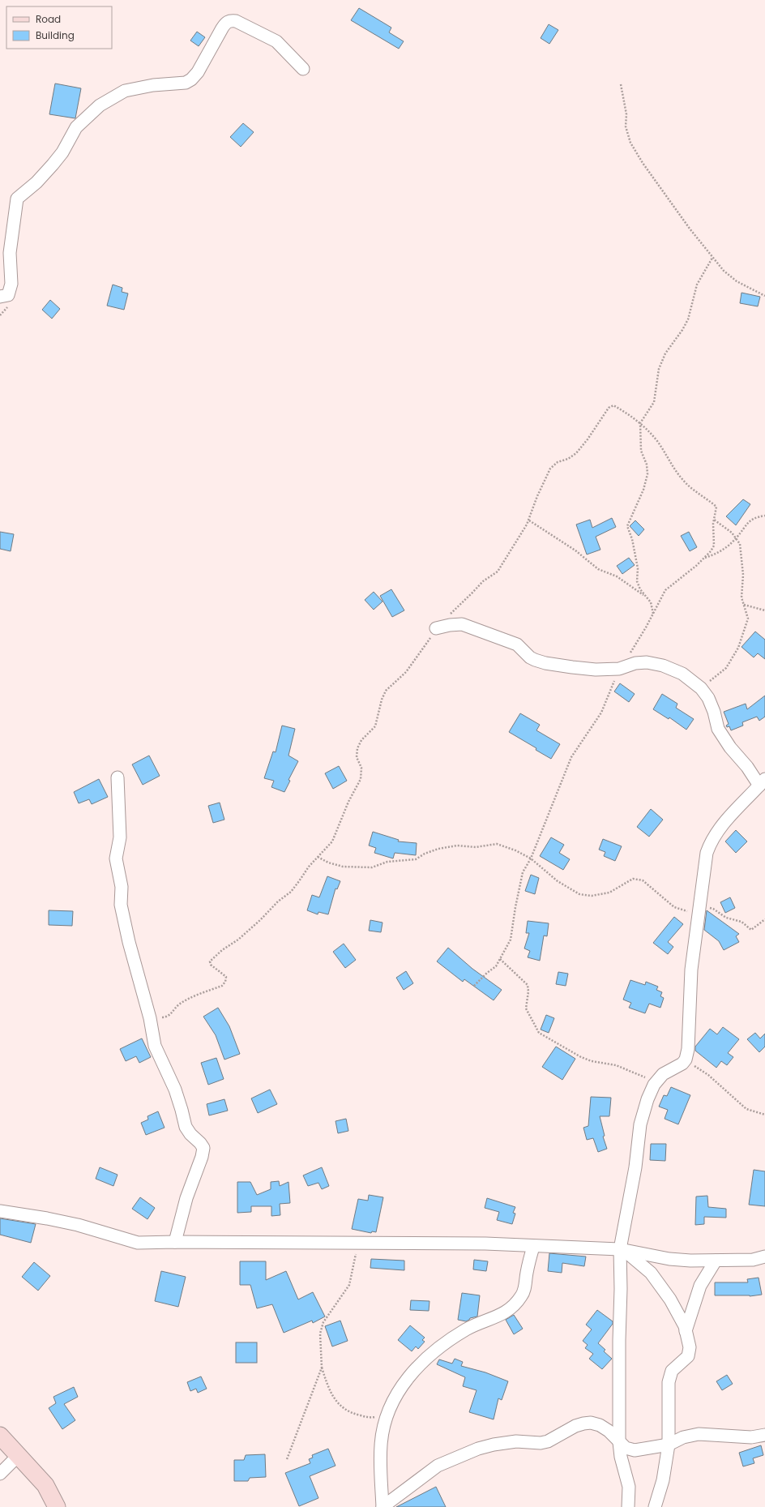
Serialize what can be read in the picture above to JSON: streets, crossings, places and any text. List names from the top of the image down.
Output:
{
  "legend": ["Road", "Building"]
}
